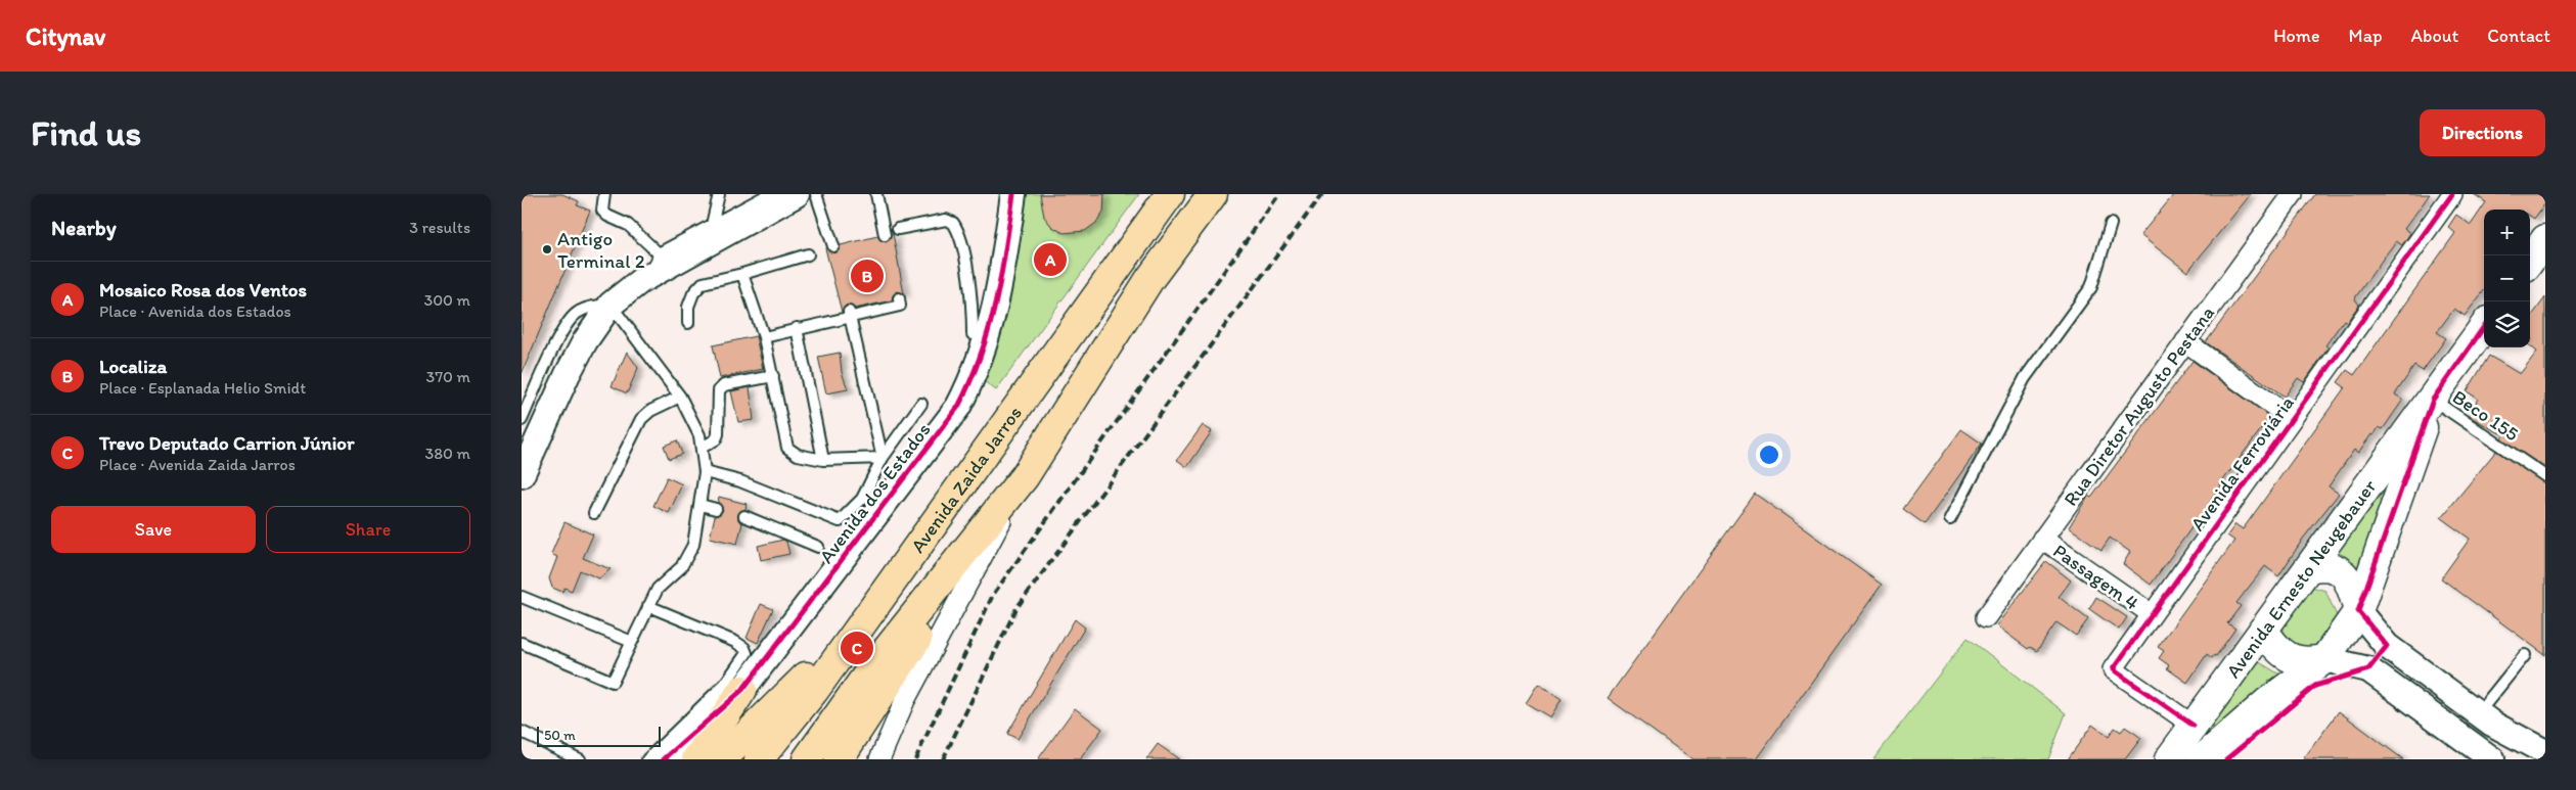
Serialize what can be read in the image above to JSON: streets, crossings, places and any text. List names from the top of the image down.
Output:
{
  "streets": {
    "highway": ["Avenida Zaida Jarros"],
    "main road": ["Avenida Ernesto Neugebauer"],
    "street": [
      "Rua Diretor Augusto Pestana",
      "Avenida Ferroviária",
      "Avenida dos Estados",
      "Passagem 4"
    ],
    "lane": ["Beco 155"]
  },
  "crossings": [
    ["Rua Diretor Augusto Pestana", "Passagem 4"],
    ["Beco 155", "Avenida Ernesto Neugebauer"],
    ["Avenida Ferroviária", "Passagem 4"],
    ["Avenida Ferroviária", "Avenida Ernesto Neugebauer"]
  ],
  "places": ["Antigo Terminal 2"],
  "scale_bar": "50 m",
  "page": {
    "header": "Citynav",
    "nav": [
      "Home",
      "Map",
      "About",
      "Contact"
    ],
    "buttons": [
      "Directions",
      ["Save", "Share"]
    ],
    "title": "Find us",
    "heading": ["Nearby", "3 results"],
    "map_buttons": ["+", "−"],
    "pins": ["A", "B", "C"],
    "list": [
      {
        "mark": "A",
        "name": "Mosaico Rosa dos Ventos",
        "note": "Place · Avenida dos Estados",
        "value": "300 m"
      },
      {
        "mark": "B",
        "name": "Localiza",
        "note": "Place · Esplanada Helio Smidt",
        "value": "370 m"
      },
      {
        "mark": "C",
        "name": "Trevo Deputado Carrion Júnior",
        "note": "Place · Avenida Zaida Jarros",
        "value": "380 m"
      }
    ],
    "scale": "50 m"
  }
}
